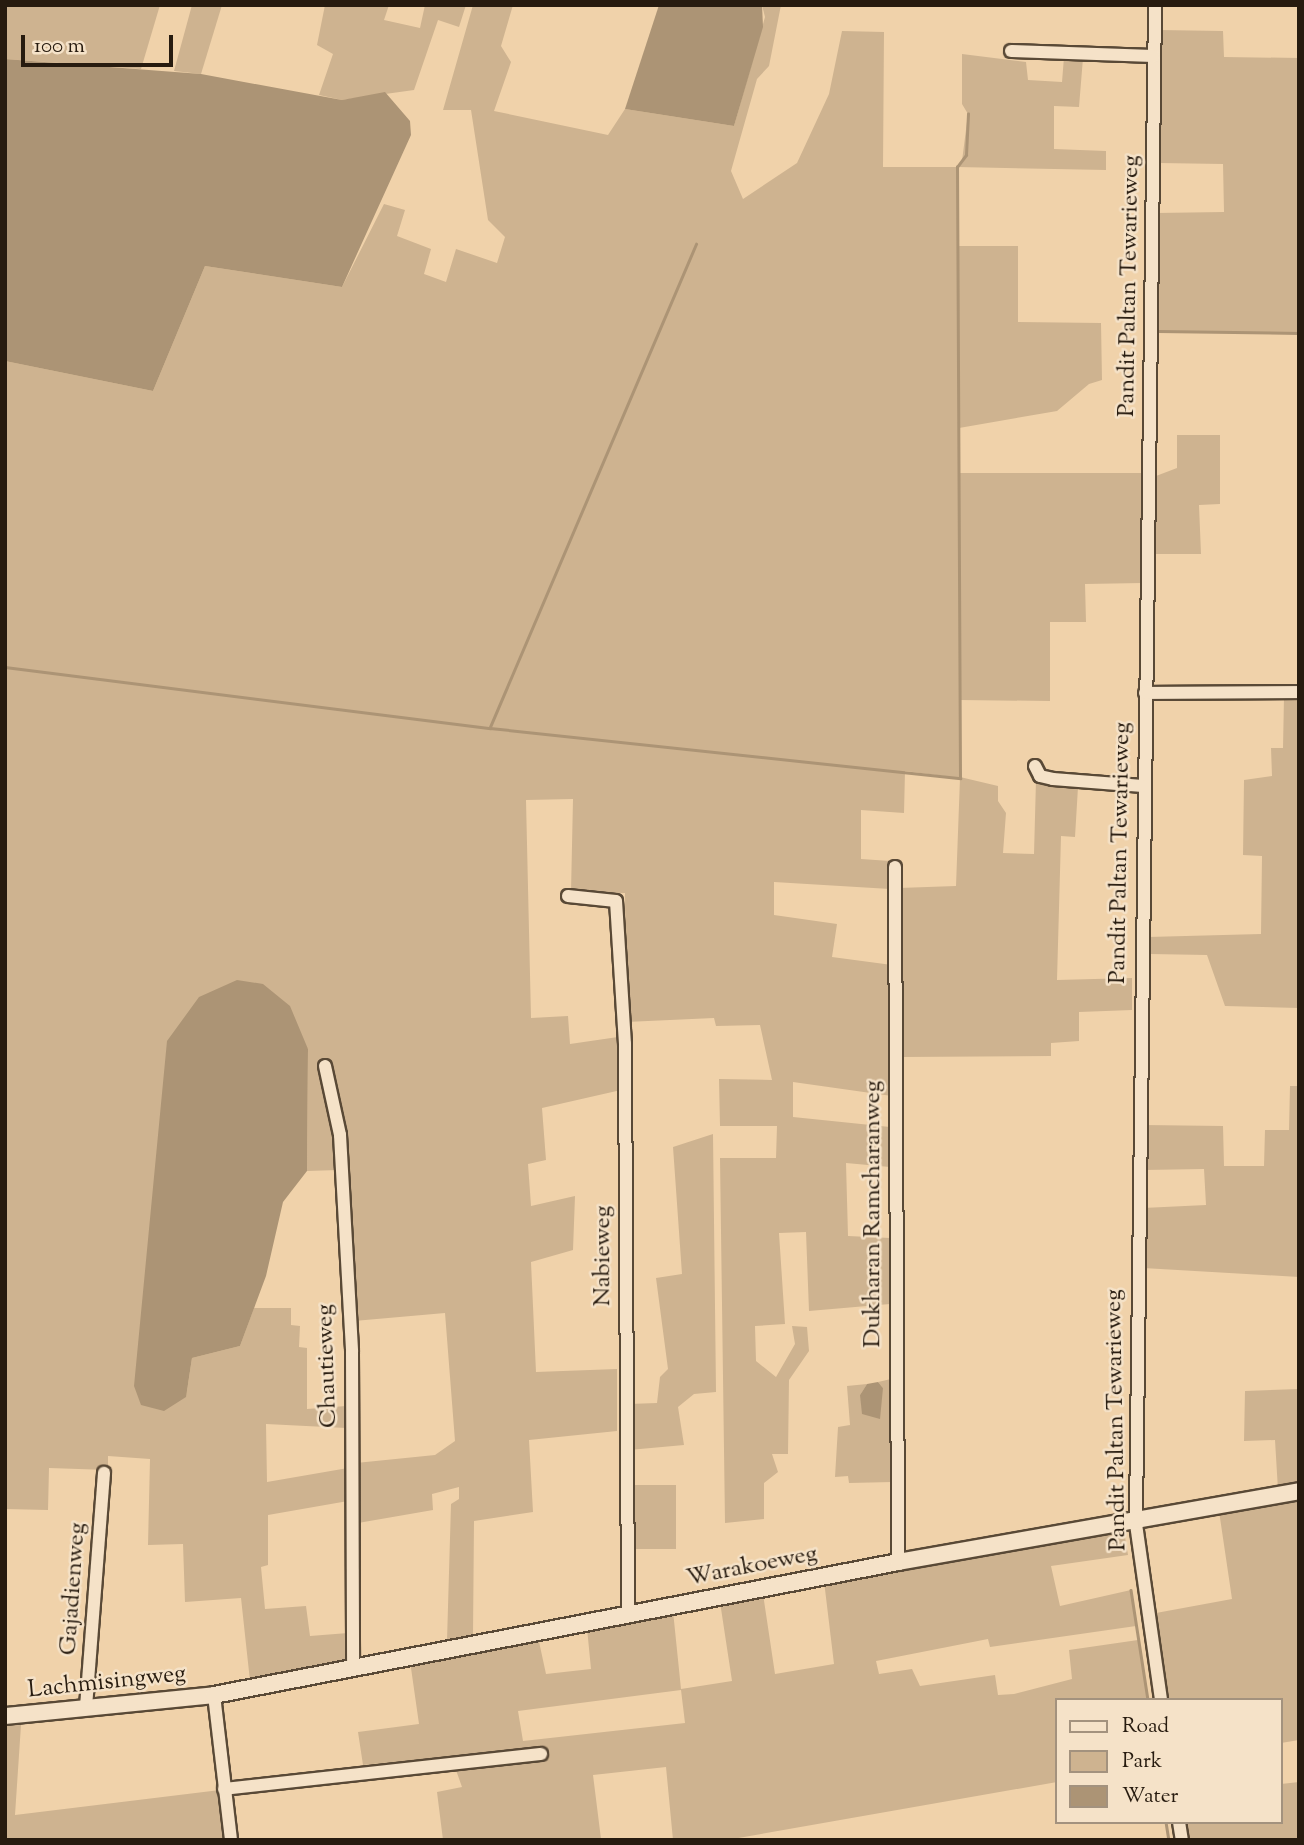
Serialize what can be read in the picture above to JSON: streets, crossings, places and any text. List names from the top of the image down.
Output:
{
  "streets": {
    "street": [
      "Pandit Paltan Tewarieweg",
      "Dukharan Ramcharanweg",
      "Nabieweg",
      "Chautieweg",
      "Warakoeweg",
      "Gajadienweg",
      "Lachmisingweg"
    ]
  },
  "crossings": [
    ["Pandit Paltan Tewarieweg", "Warakoeweg"],
    ["Dukharan Ramcharanweg", "Warakoeweg"],
    ["Nabieweg", "Warakoeweg"],
    ["Chautieweg", "Warakoeweg"],
    ["Warakoeweg", "Lachmisingweg"],
    ["Gajadienweg", "Lachmisingweg"]
  ],
  "legend": ["Road", "Park", "Water"],
  "scale_bar": "100 m"
}
